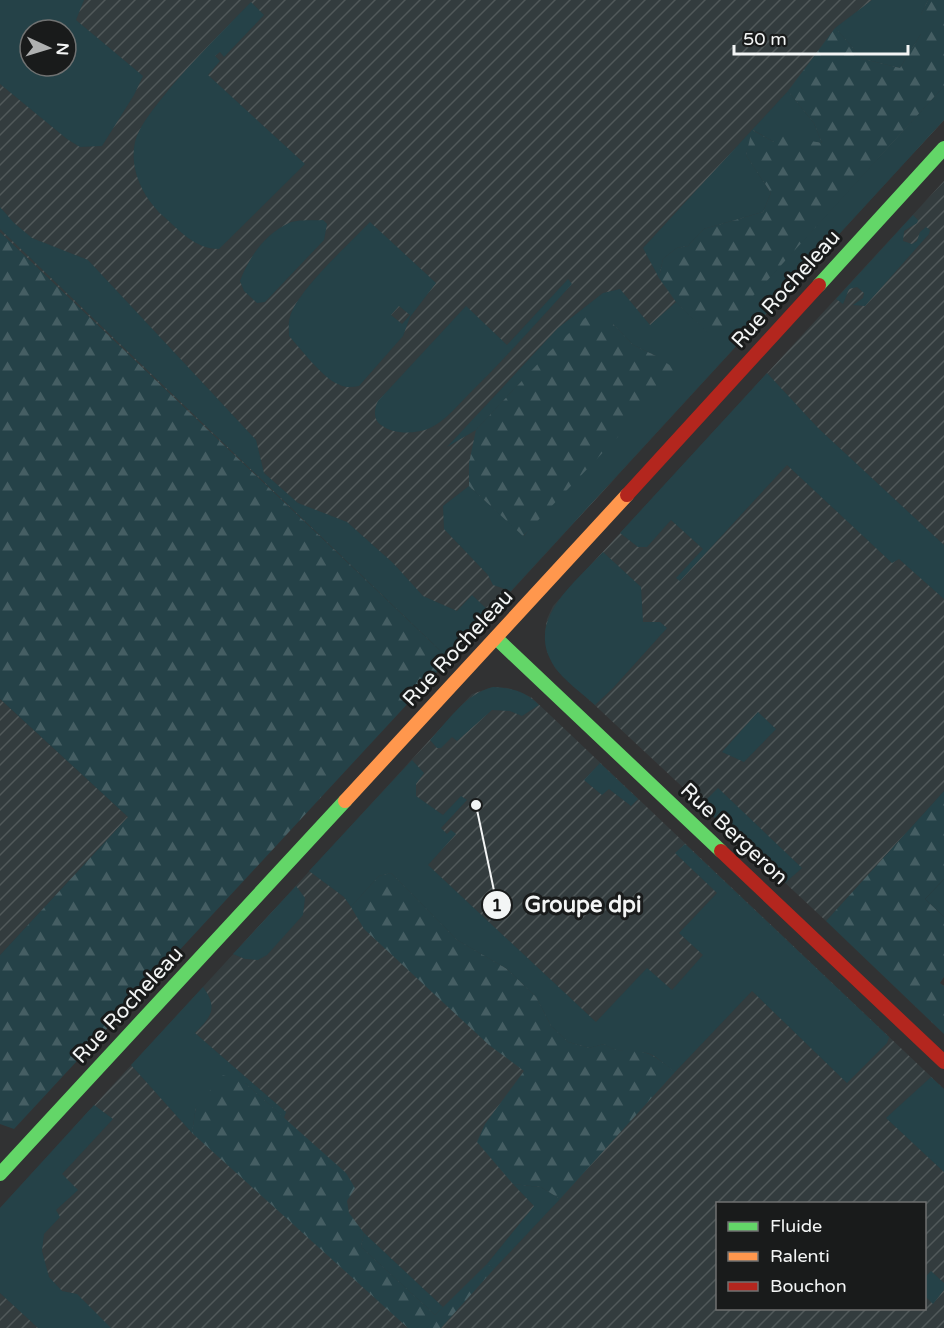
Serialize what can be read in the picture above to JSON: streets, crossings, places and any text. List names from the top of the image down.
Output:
{
  "streets": {
    "street": ["Rue Rocheleau", "Rue Bergeron"]
  },
  "crossings": [
    ["Rue Rocheleau", "Rue Bergeron"]
  ],
  "places": ["Groupe dpi"],
  "legend": ["Fluide", "Ralenti", "Bouchon"],
  "scale_bar": "50 m",
  "north": "right"
}
